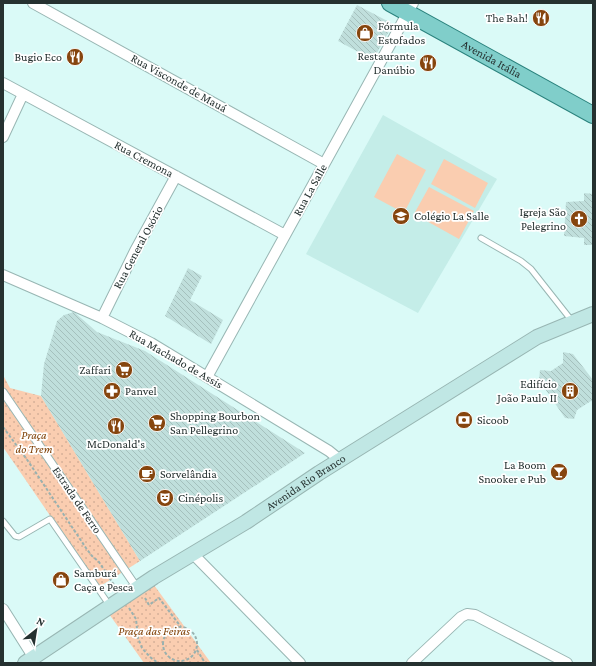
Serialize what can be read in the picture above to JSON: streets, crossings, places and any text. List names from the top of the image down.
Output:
{
  "streets": {
    "main road": ["Avenida Itália", "Avenida Rio Branco"],
    "street": [
      "Rua Visconde de Mauá",
      "Rua Cremona",
      "Rua La Salle",
      "Rua General Osório",
      "Rua Machado de Assis",
      "Estrada de Ferro"
    ]
  },
  "crossings": [
    ["Avenida Itália", "Rua La Salle"],
    ["Rua Visconde de Mauá", "Rua La Salle"],
    ["Rua Cremona", "Rua La Salle"],
    ["Rua Cremona", "Rua General Osório"],
    ["Rua La Salle", "Rua Machado de Assis"],
    ["Rua General Osório", "Rua Machado de Assis"],
    ["Rua Machado de Assis", "Avenida Rio Branco"],
    ["Avenida Rio Branco", "Estrada de Ferro"]
  ],
  "parks": ["Praça do Trem", "Praça das Feiras"],
  "places": {
    "restaurant": [
      "The Bah!",
      "Bugio Eco",
      "Restaurante Danúbio",
      "McDonald's"
    ],
    "shop": ["Fórmula Estofados", "Samburá Caça e Pesca"],
    "school or university": ["Colégio La Salle"],
    "church": ["Igreja São Pelegrino"],
    "supermarket": ["Zaffari", "Shopping Bourbon San Pellegrino"],
    "pharmacy": ["Panvel"],
    "building": ["Edifício João Paulo II"],
    "bank": ["Sicoob"],
    "bar": ["La Boom Snooker e Pub"],
    "cafe": ["Sorvelândia"],
    "theatre": ["Cinépolis"]
  },
  "north": "top right"
}
